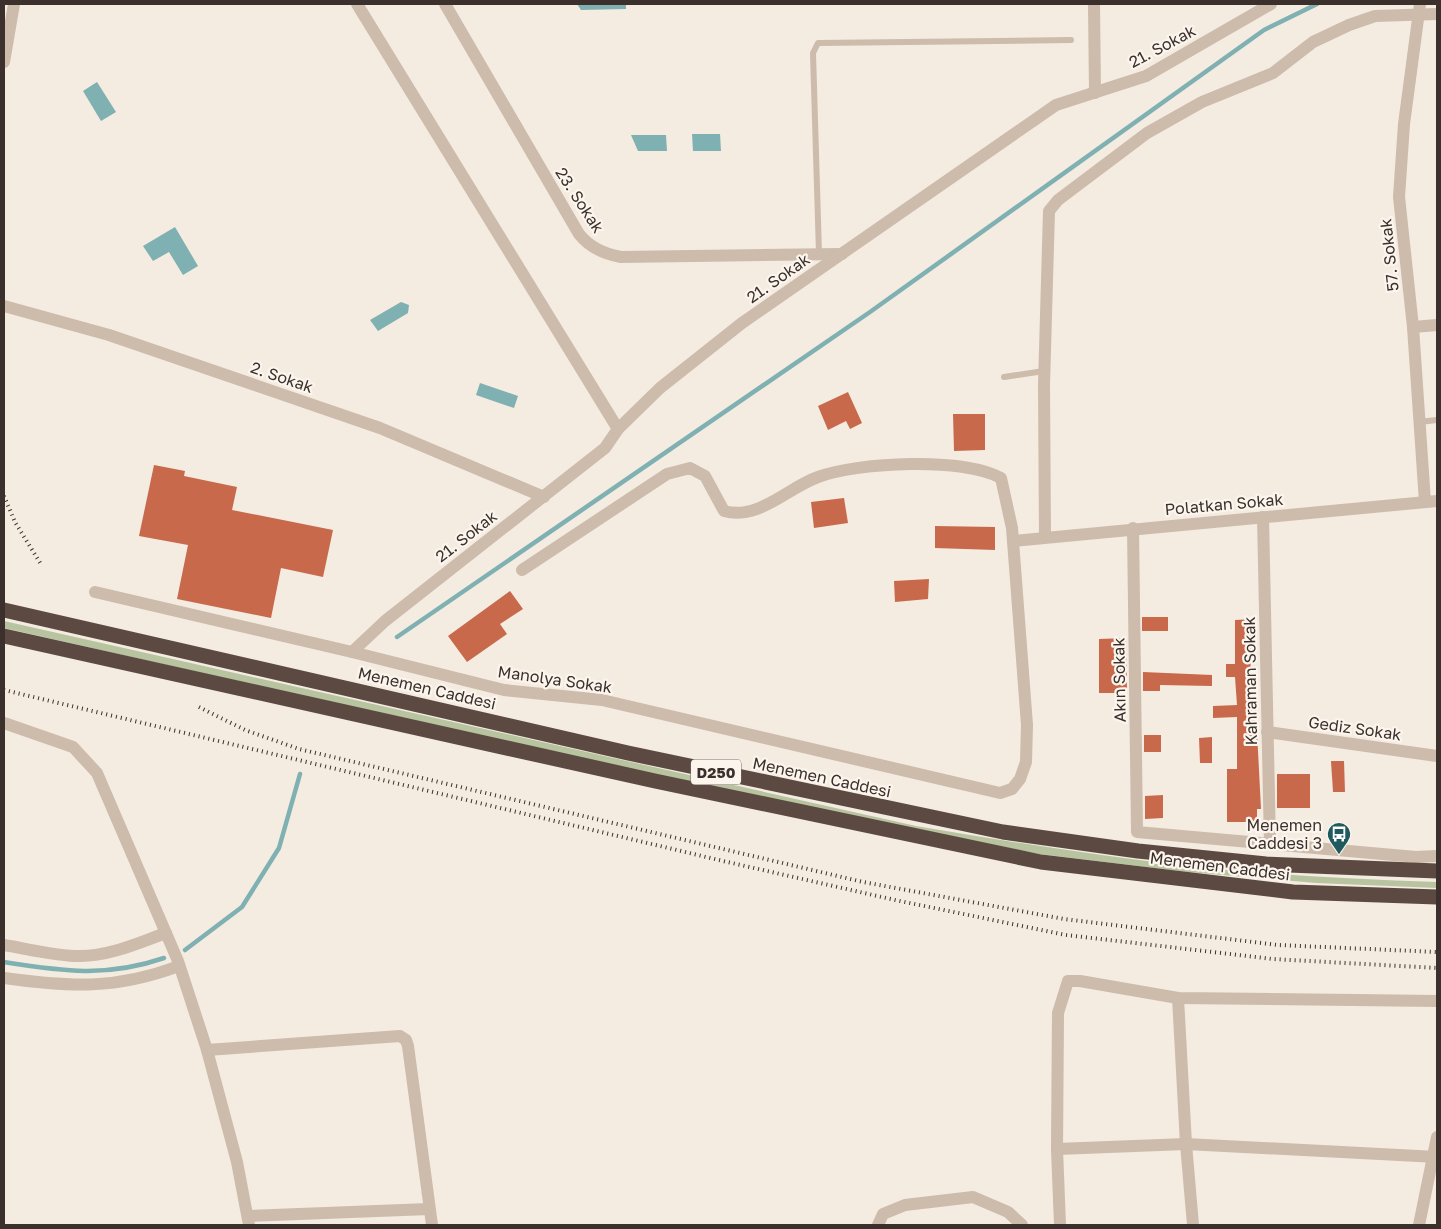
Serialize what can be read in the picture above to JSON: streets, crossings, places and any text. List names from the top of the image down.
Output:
{
  "streets": {
    "highway": ["Menemen Caddesi", "D250"],
    "street": [
      "21. Sokak",
      "23. Sokak",
      "57. Sokak",
      "2. Sokak",
      "Polatkan Sokak",
      "Manolya Sokak",
      "Akın Sokak",
      "Kahraman Sokak",
      "Gediz Sokak"
    ]
  },
  "crossings": [
    ["21. Sokak", "23. Sokak"],
    ["21. Sokak", "2. Sokak"],
    ["21. Sokak", "Manolya Sokak"],
    ["57. Sokak", "Polatkan Sokak"],
    ["Polatkan Sokak", "Manolya Sokak"],
    ["Polatkan Sokak", "Akın Sokak"],
    ["Polatkan Sokak", "Kahraman Sokak"],
    ["Akın Sokak", "Kahraman Sokak"],
    ["Kahraman Sokak", "Gediz Sokak"]
  ],
  "places": {
    "bus stop": ["Menemen Caddesi 3"]
  }
}
